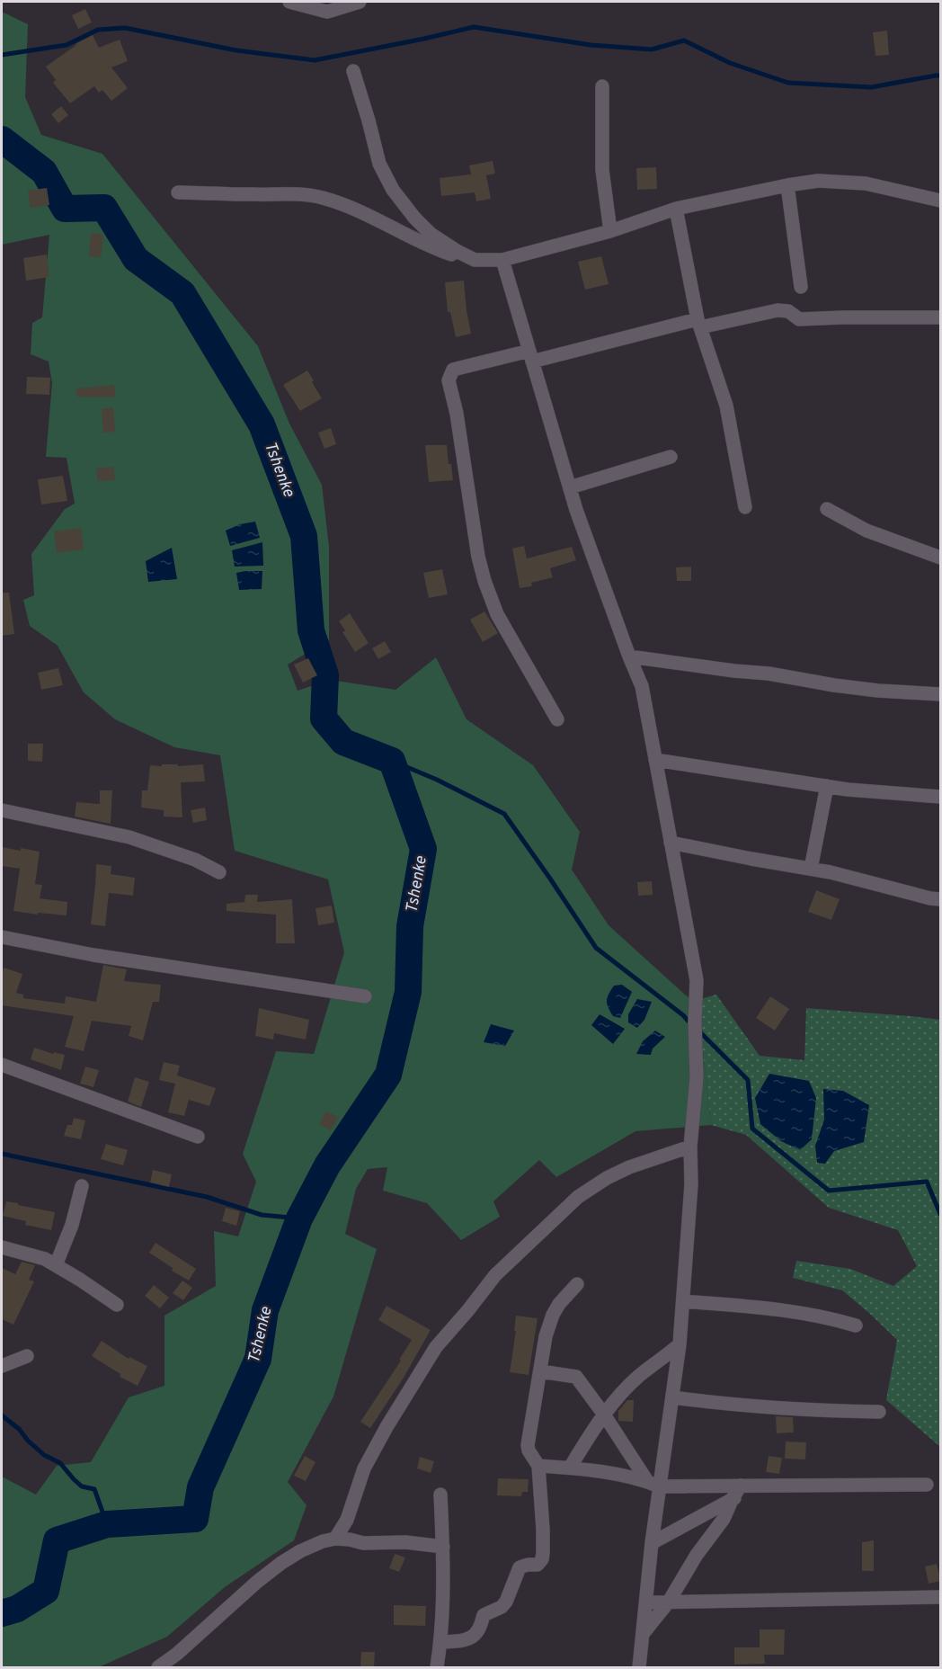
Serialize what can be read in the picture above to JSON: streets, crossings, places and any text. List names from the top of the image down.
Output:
{
  "water": ["Tshenke"]
}
